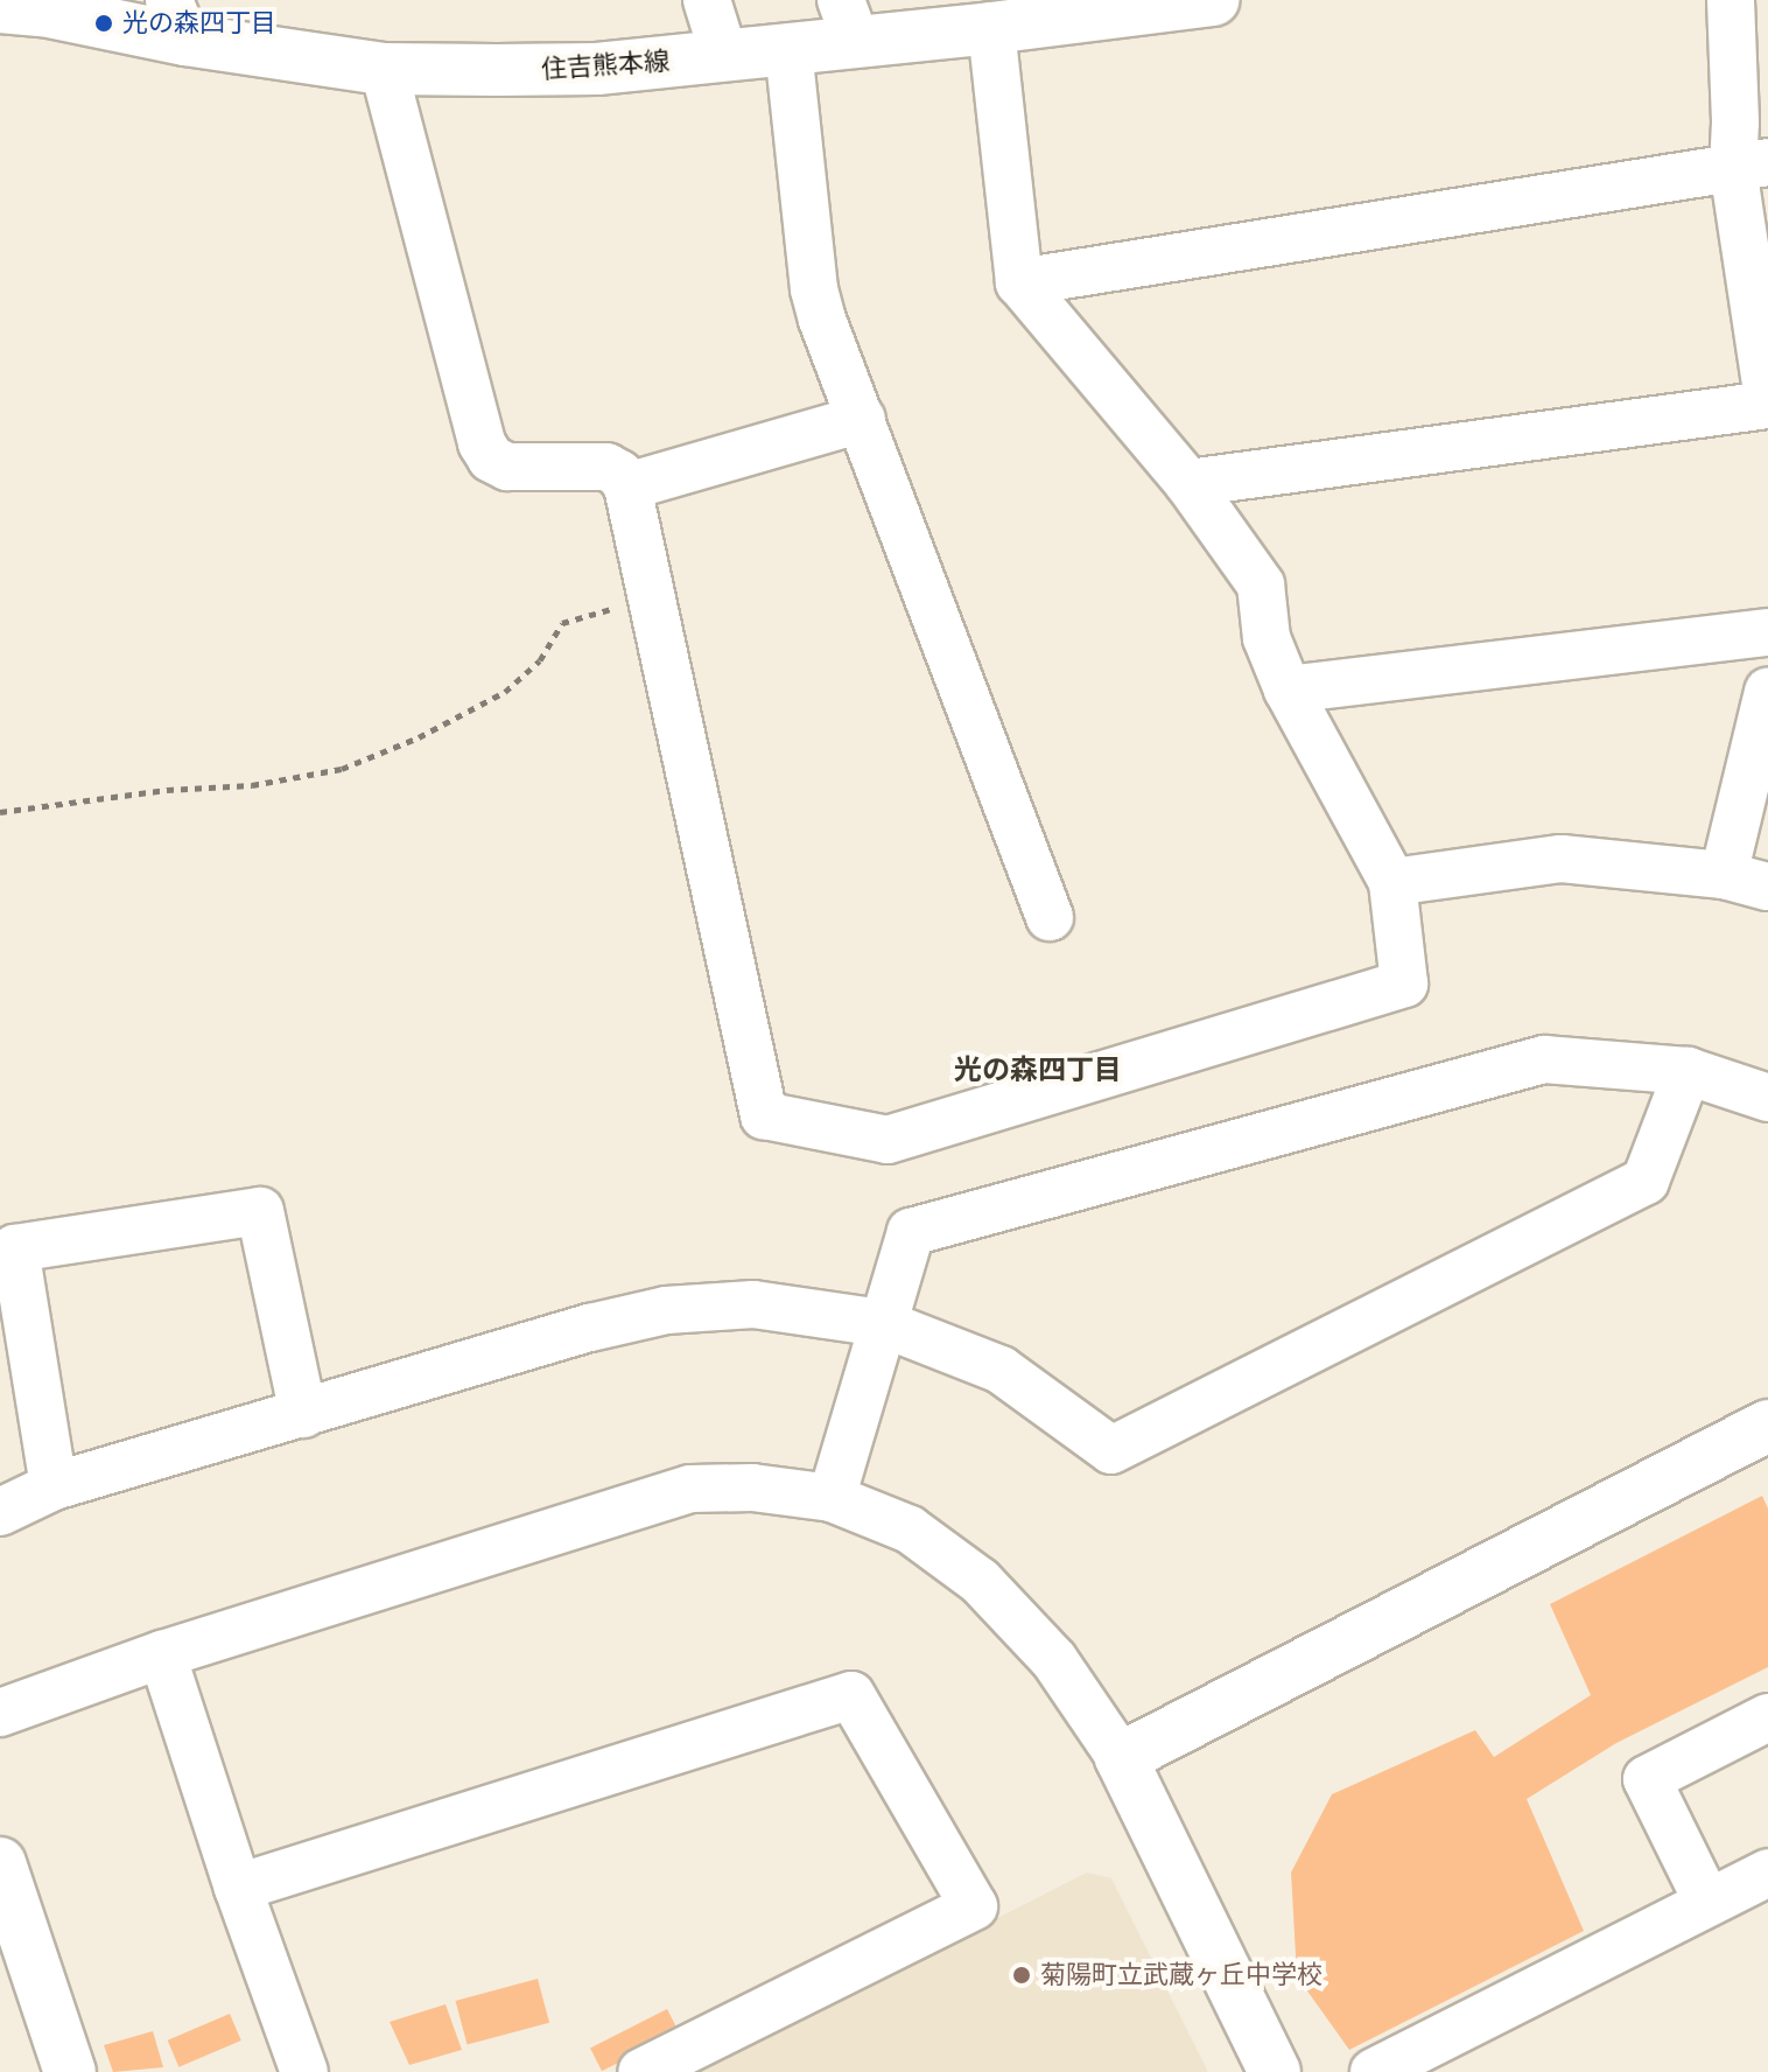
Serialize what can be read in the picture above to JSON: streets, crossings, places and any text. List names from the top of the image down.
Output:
{
  "streets": {
    "main road": ["住吉熊本線"]
  },
  "districts": ["光の森四丁目"],
  "places": ["光の森四丁目", "菊陽町立武蔵ヶ丘中学校"]
}
